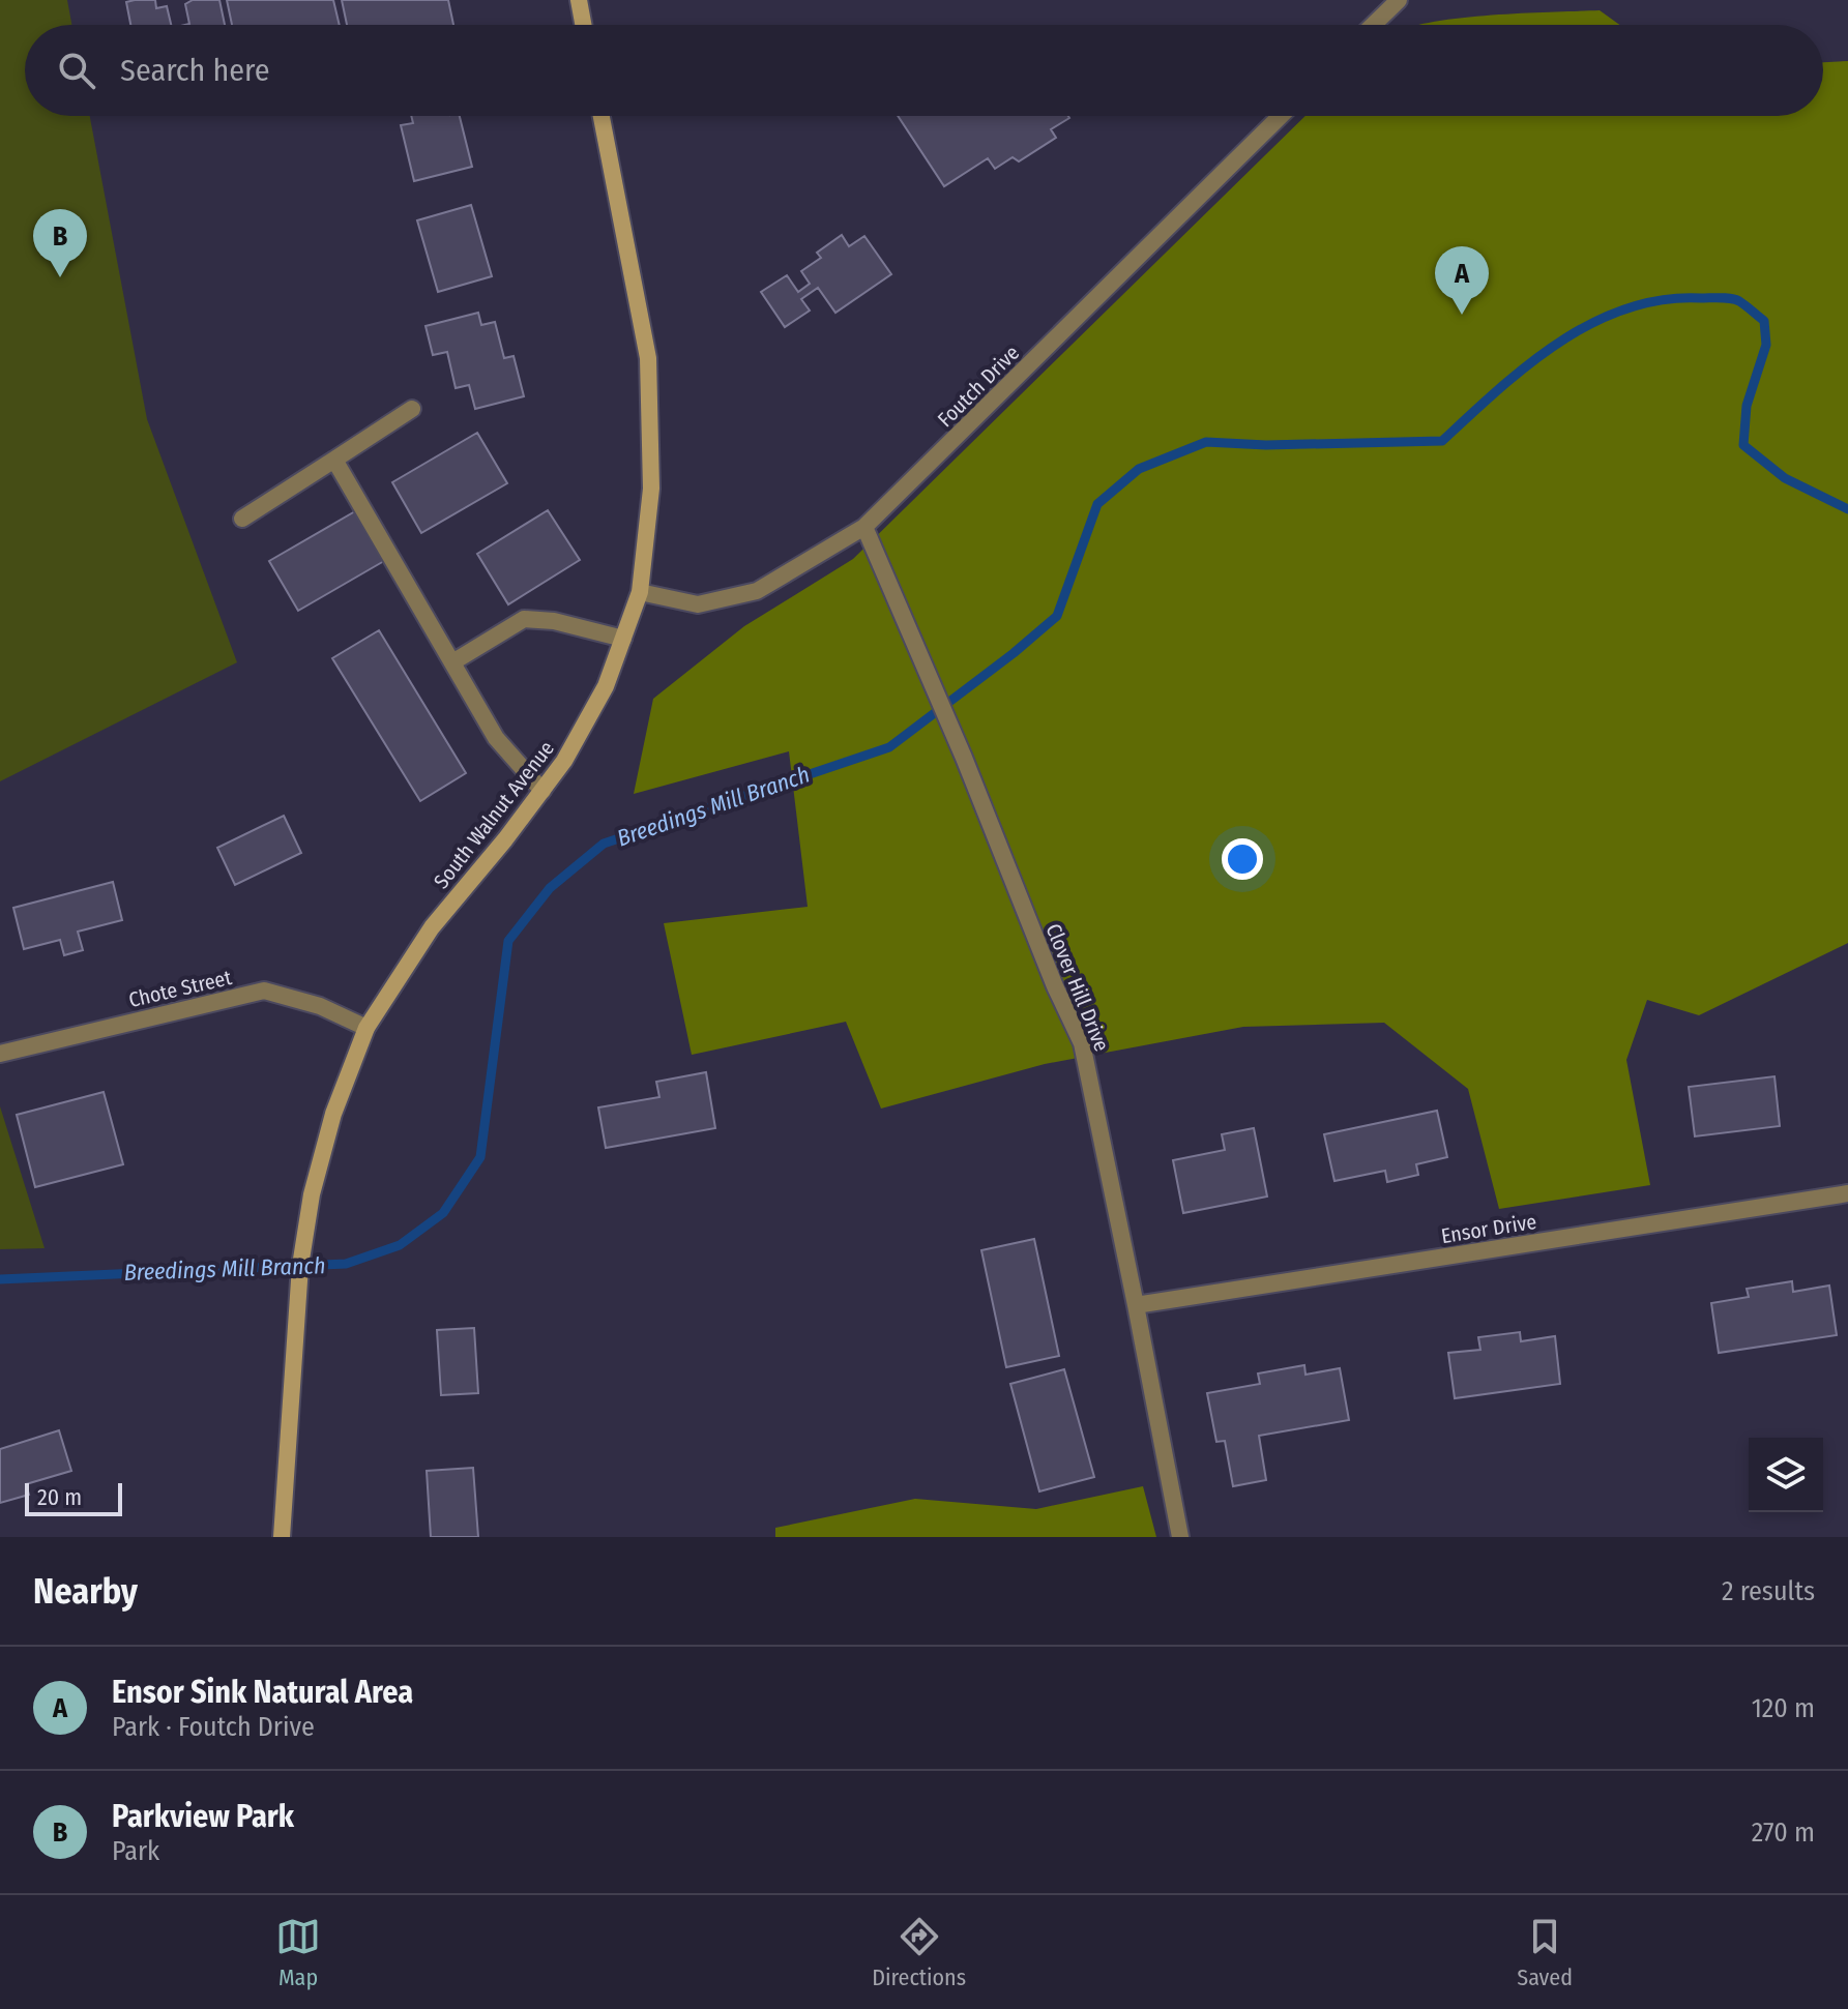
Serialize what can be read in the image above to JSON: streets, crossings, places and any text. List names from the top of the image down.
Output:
{
  "streets": {
    "street": [
      "Foutch Drive",
      "South Walnut Avenue",
      "Clover Hill Drive",
      "Chote Street",
      "Ensor Drive"
    ]
  },
  "crossings": [
    ["Foutch Drive", "South Walnut Avenue"],
    ["Foutch Drive", "Clover Hill Drive"],
    ["South Walnut Avenue", "Chote Street"],
    ["Clover Hill Drive", "Ensor Drive"]
  ],
  "water": ["Breedings Mill Branch"],
  "scale_bar": "20 m",
  "page": {
    "search": "Search here",
    "pins": ["B", "A"],
    "scale": "20 m",
    "heading": ["Nearby", "2 results"],
    "list": [
      {
        "mark": "A",
        "name": "Ensor Sink Natural Area",
        "note": "Park · Foutch Drive",
        "value": "120 m"
      },
      {
        "mark": "B",
        "name": "Parkview Park",
        "note": "Park",
        "value": "270 m"
      }
    ],
    "nav": ["Map", "Directions", "Saved"]
  }
}
